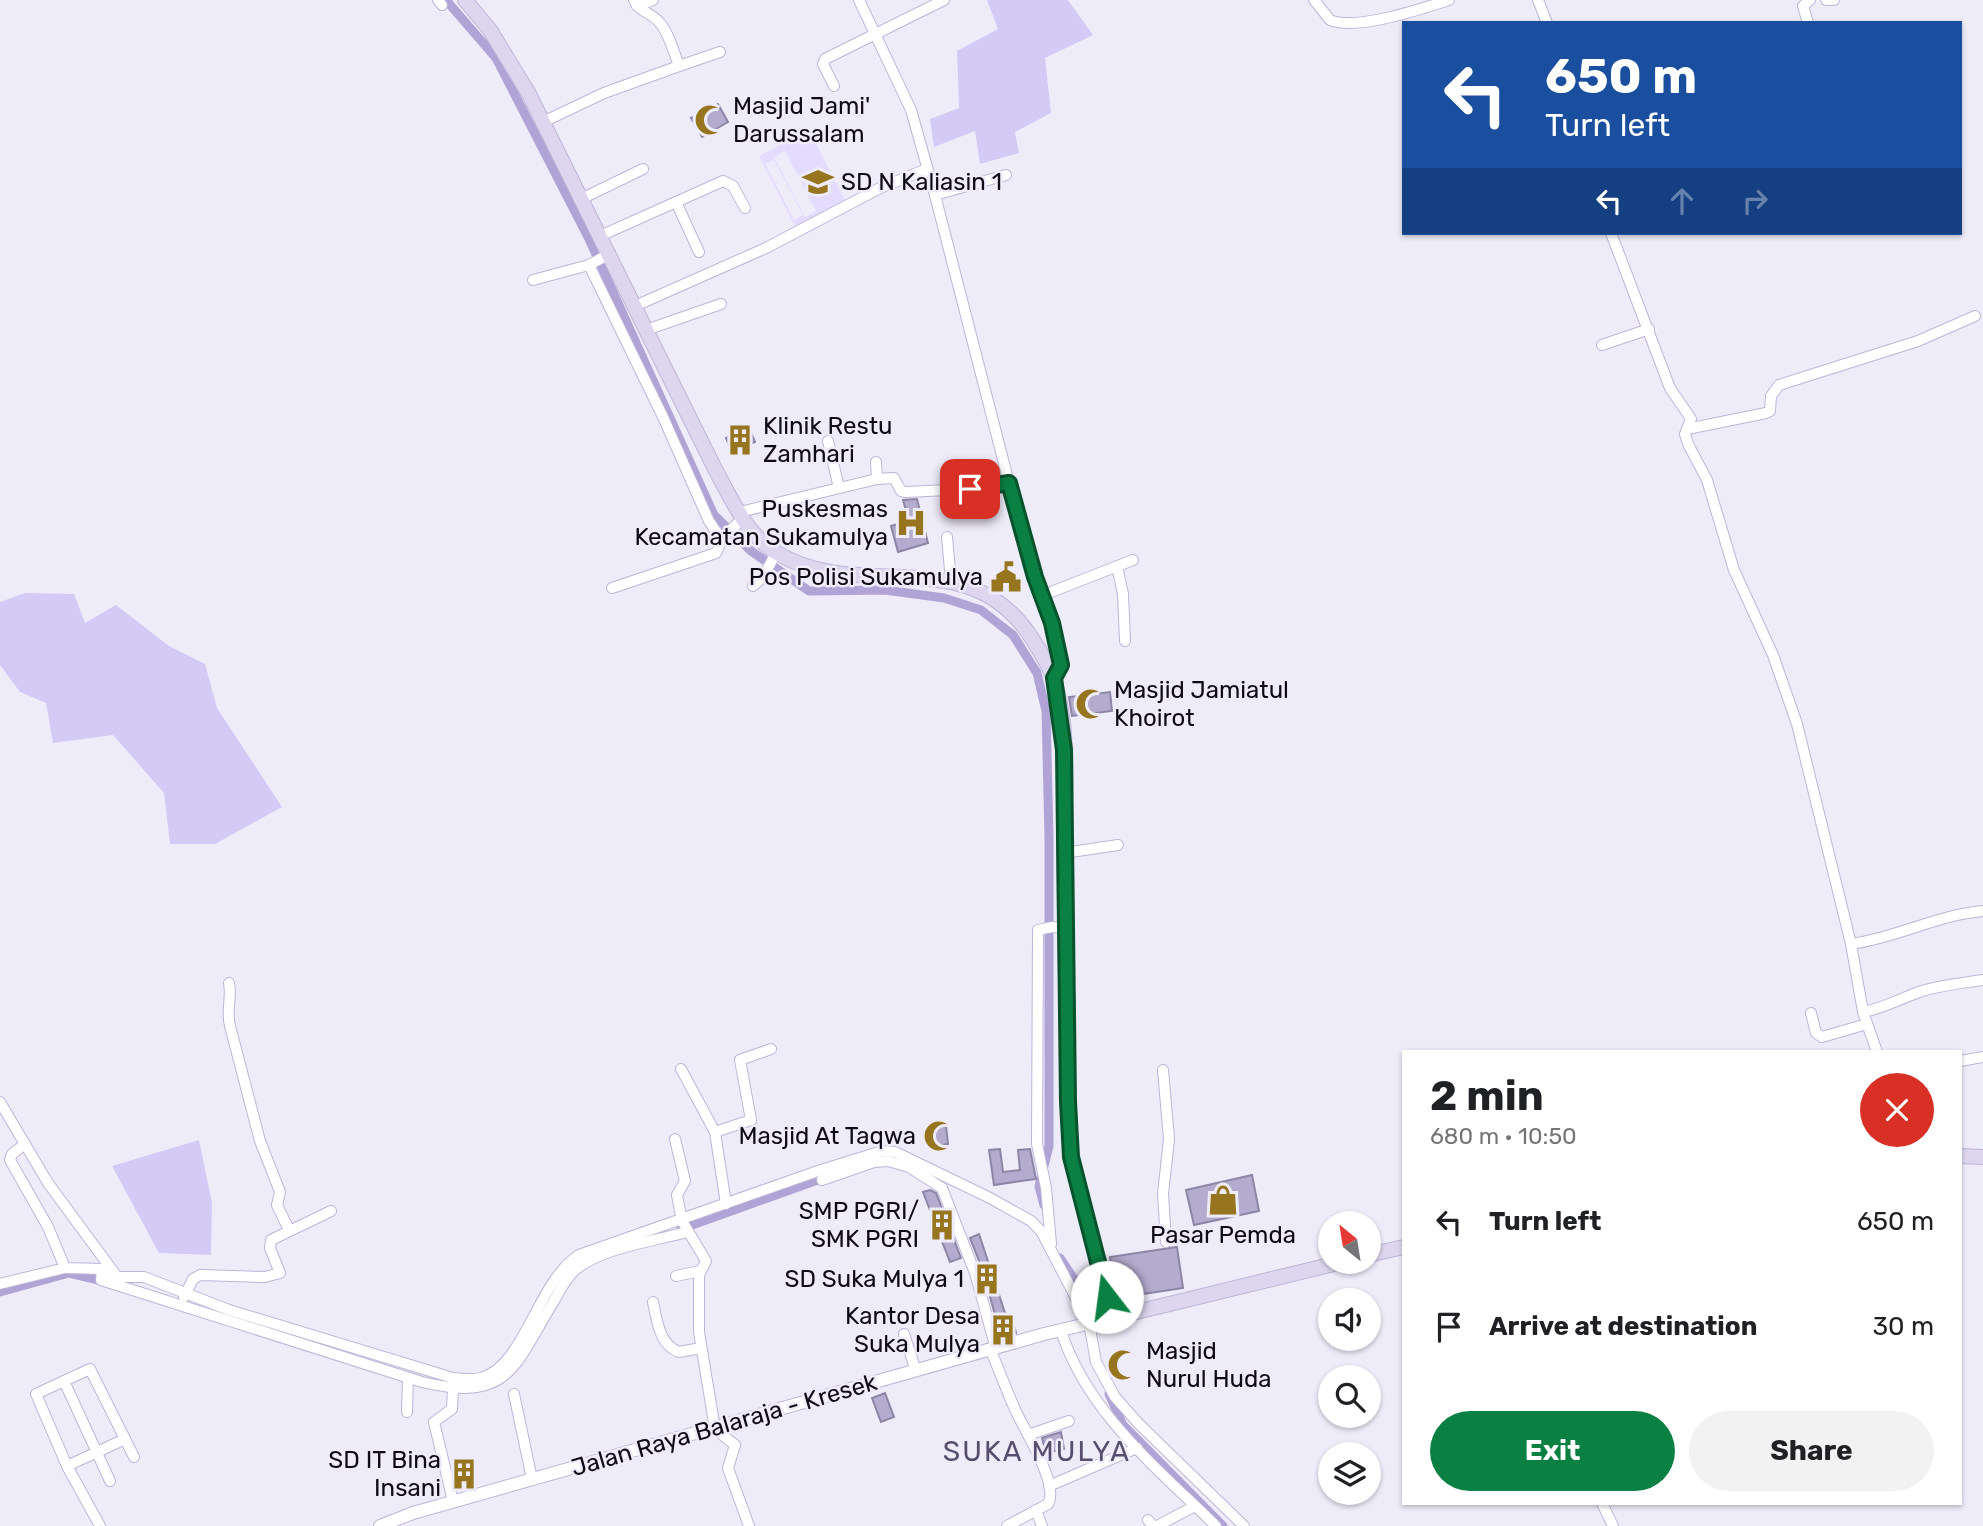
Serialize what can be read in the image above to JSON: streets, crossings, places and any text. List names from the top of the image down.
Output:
{
  "streets": {
    "street": ["Jalan Raya Balaraja - Kresek"]
  },
  "districts": ["SUKA MULYA"],
  "places": {
    "mosque": [
      "Masjid Jami' Darussalam",
      "Masjid Jamiatul Khoirot",
      "Masjid At Taqwa",
      "Masjid Nurul Huda"
    ],
    "school or university": ["SD N Kaliasin 1"],
    "building": [
      "Klinik Restu Zamhari",
      "SMP PGRI/ SMK PGRI",
      "SD Suka Mulya 1",
      "Kantor Desa Suka Mulya",
      "SD IT Bina Insani"
    ],
    "hospital": ["Puskesmas Kecamatan Sukamulya"],
    "public building": ["Pos Polisi Sukamulya"],
    "shop": ["Pasar Pemda"]
  },
  "north": "top left",
  "page": {
    "turn": ["650 m", "Turn left"],
    "heading": ["2 min", "680 m · 10:50"],
    "list": [
      {
        "name": "Turn left",
        "value": "650 m"
      },
      {
        "name": "Arrive at destination",
        "value": "30 m"
      }
    ],
    "buttons": ["Exit", "Share"]
  }
}
